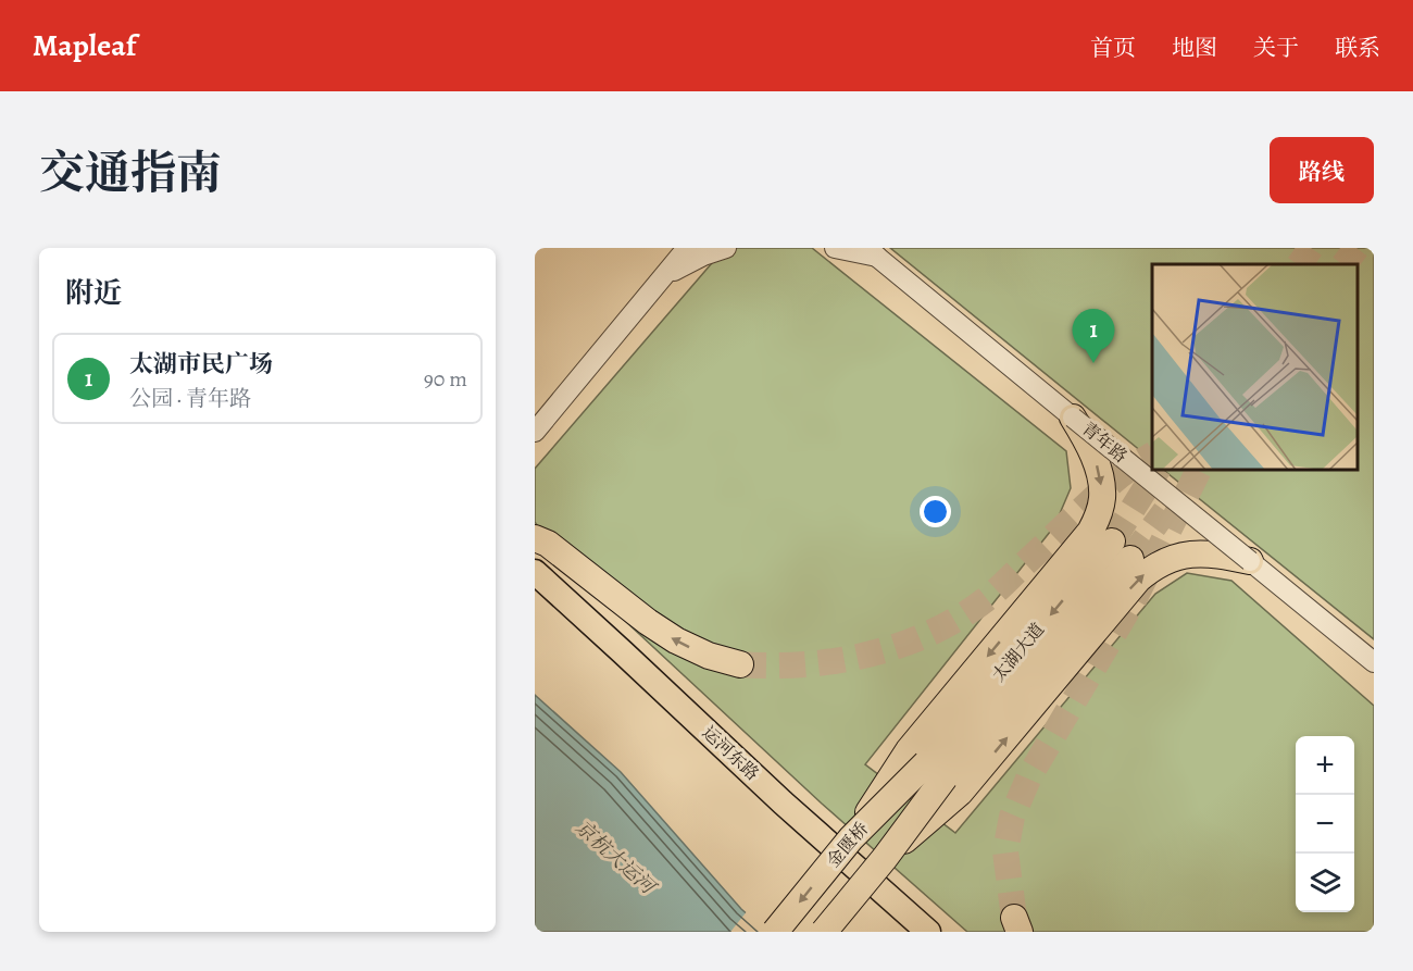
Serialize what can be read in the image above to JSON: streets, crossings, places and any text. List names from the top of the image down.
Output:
{
  "streets": {
    "highway": ["太湖大道", "金匮桥"],
    "main road": ["运河东路"],
    "street": ["青年路"]
  },
  "crossings": [
    ["太湖大道", "金匮桥"]
  ],
  "water": ["京杭大运河"],
  "page": {
    "header": "Mapleaf",
    "nav": [
      "首页",
      "地图",
      "关于",
      "联系"
    ],
    "title": "交通指南",
    "buttons": "路线",
    "heading": "附近",
    "pins": "1",
    "list": [
      {
        "mark": "1",
        "name": "太湖市民广场",
        "note": "公园 · 青年路",
        "value": "90 m"
      }
    ],
    "map_buttons": ["+", "−"]
  }
}
